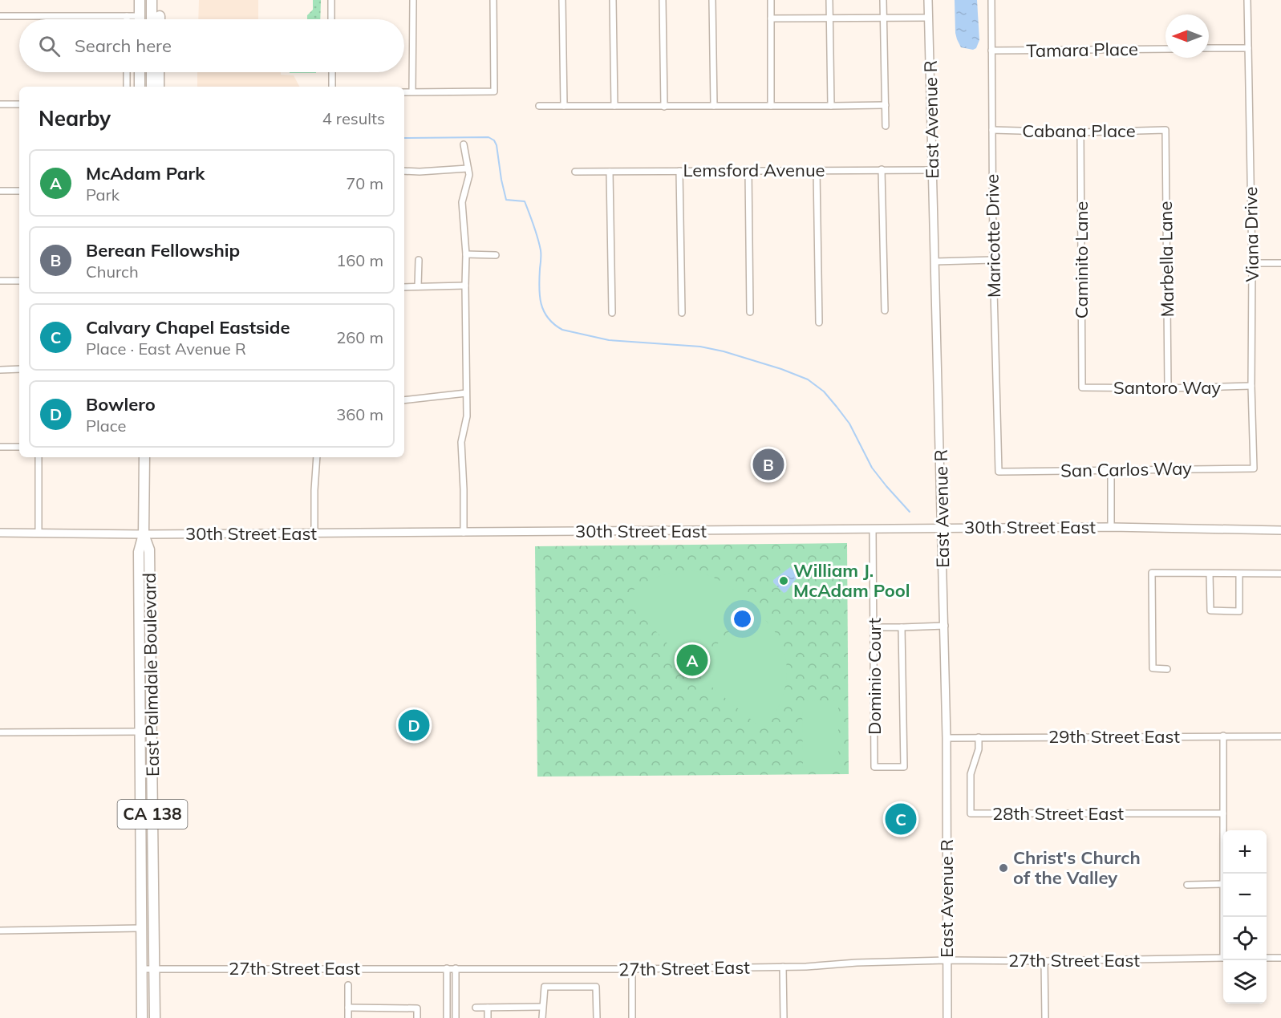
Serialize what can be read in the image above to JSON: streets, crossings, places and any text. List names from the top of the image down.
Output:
{
  "streets": {
    "highway": ["East Palmdale Boulevard", "CA 138"],
    "street": [
      "Tamara Place",
      "East Avenue R",
      "Cabana Place",
      "Lemsford Avenue",
      "Viana Drive",
      "Maricotte Drive",
      "Marbella Lane",
      "Caminito Lane",
      "Santoro Way",
      "San Carlos Way",
      "30th Street East",
      "Dominio Court",
      "29th Street East",
      "28th Street East",
      "27th Street East"
    ]
  },
  "crossings": [
    ["Tamara Place", "Maricotte Drive"],
    ["East Avenue R", "Lemsford Avenue"],
    ["East Avenue R", "30th Street East"],
    ["East Avenue R", "29th Street East"],
    ["East Avenue R", "27th Street East"],
    ["Cabana Place", "Maricotte Drive"],
    ["Cabana Place", "Marbella Lane"],
    ["Cabana Place", "Caminito Lane"],
    ["Viana Drive", "Santoro Way"],
    ["Viana Drive", "San Carlos Way"],
    ["Maricotte Drive", "San Carlos Way"],
    ["Marbella Lane", "Santoro Way"],
    ["Caminito Lane", "Santoro Way"],
    ["30th Street East", "East Palmdale Boulevard"],
    ["30th Street East", "Dominio Court"],
    ["East Palmdale Boulevard", "27th Street East"],
    ["29th Street East", "28th Street East"]
  ],
  "places": ["William J. McAdam Pool", "Christ's Church of the Valley"],
  "north": "left",
  "page": {
    "search": "Search here",
    "heading": ["Nearby", "4 results"],
    "list": [
      {
        "mark": "A",
        "name": "McAdam Park",
        "note": "Park",
        "value": "70 m"
      },
      {
        "mark": "B",
        "name": "Berean Fellowship",
        "note": "Church",
        "value": "160 m"
      },
      {
        "mark": "C",
        "name": "Calvary Chapel Eastside",
        "note": "Place · East Avenue R",
        "value": "260 m"
      },
      {
        "mark": "D",
        "name": "Bowlero",
        "note": "Place",
        "value": "360 m"
      }
    ],
    "pins": [
      "B",
      "A",
      "D",
      "C"
    ],
    "map_buttons": ["+", "−"]
  }
}
